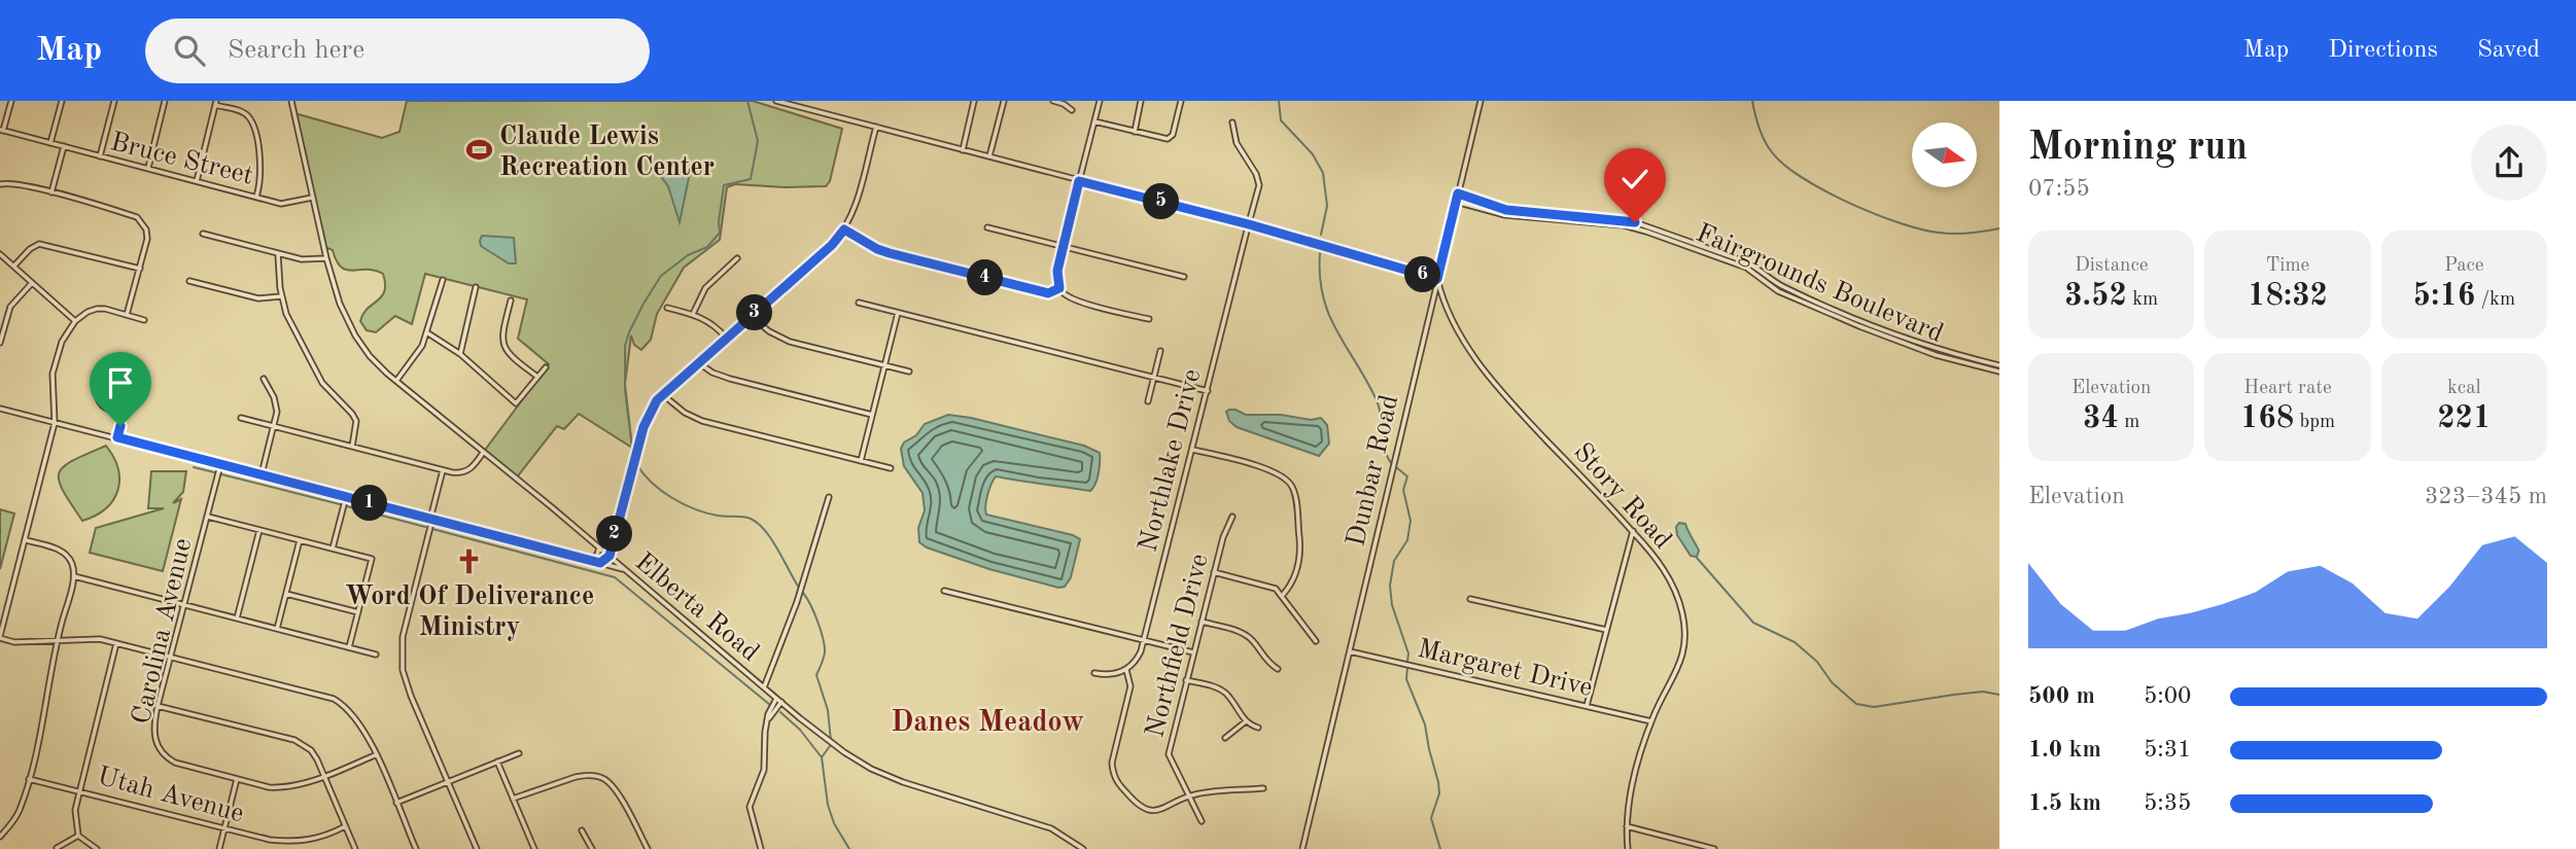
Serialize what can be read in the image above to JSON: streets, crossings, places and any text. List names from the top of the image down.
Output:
{
  "streets": {
    "street": [
      "Bruce Street",
      "Fairgrounds Boulevard",
      "Northlake Drive",
      "Dunbar Road",
      "Story Road",
      "Elberta Road",
      "Carolina Avenue",
      "Northfield Drive",
      "Margaret Drive",
      "Utah Avenue"
    ]
  },
  "crossings": [
    ["Bruce Street", "Elberta Road"],
    ["Fairgrounds Boulevard", "Dunbar Road"],
    ["Dunbar Road", "Story Road"],
    ["Dunbar Road", "Margaret Drive"],
    ["Story Road", "Margaret Drive"]
  ],
  "districts": ["Danes Meadow"],
  "places": {
    "sports": ["Claude Lewis Recreation Center"],
    "church": ["Word Of Deliverance Ministry"]
  },
  "north": "right",
  "page": {
    "header": "Map",
    "search": "Search here",
    "nav": ["Map", "Directions", "Saved"],
    "heading": ["Morning run", "07:55"],
    "pins": [
      "5",
      "6",
      "4",
      "3",
      "1",
      "2"
    ],
    "stats": [
      ["Distance", "3.52 km"],
      ["Time", "18:32"],
      ["Pace", "5:16 /km"],
      ["Elevation", "34 m"],
      ["Heart rate", "168 bpm"],
      ["kcal", "221"]
    ],
    "chart": ["Elevation", "323–345 m"],
    "list": [
      {
        "name": "500 m",
        "note": "5:00"
      },
      {
        "name": "1.0 km",
        "note": "5:31"
      },
      {
        "name": "1.5 km",
        "note": "5:35"
      }
    ]
  }
}
